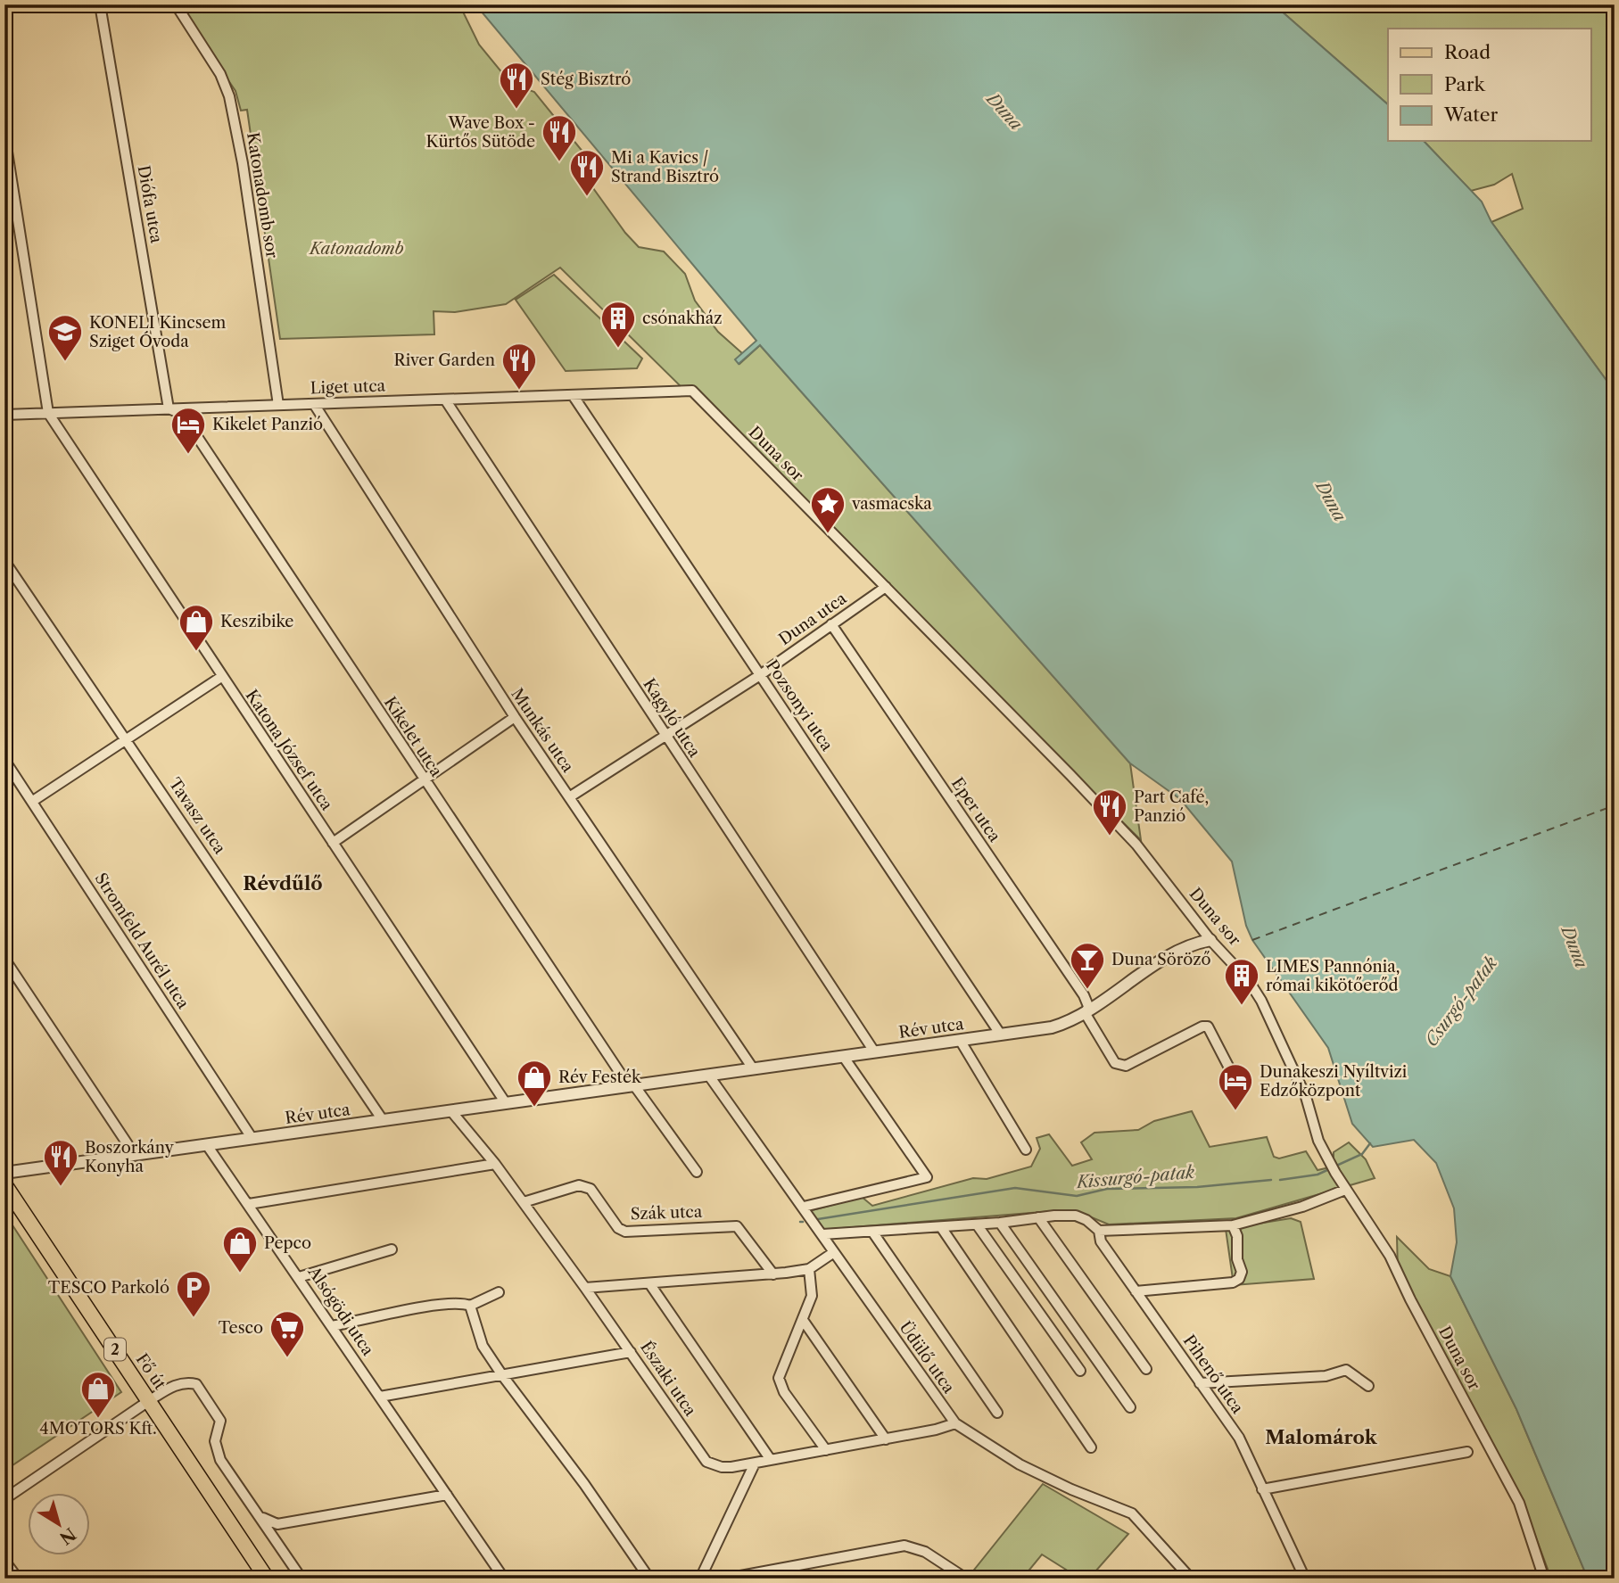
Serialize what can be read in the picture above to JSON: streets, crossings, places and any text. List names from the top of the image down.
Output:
{
  "streets": {
    "main road": ["2", "Fő út"],
    "street": [
      "Katonadomb sor",
      "Diófa utca",
      "Liget utca",
      "Duna sor",
      "Duna utca",
      "Pozsonyi utca",
      "Kagyló utca",
      "Munkás utca",
      "Kikelet utca",
      "Katona József utca",
      "Eper utca",
      "Tavasz utca",
      "Stromfeld Aurél utca",
      "Rév utca",
      "Szák utca",
      "Alsógödi utca",
      "Üdülő utca",
      "Pihenő utca",
      "Északi utca"
    ]
  },
  "crossings": [
    ["Katonadomb sor", "Liget utca"],
    ["Diófa utca", "Liget utca"],
    ["Diófa utca", "Kikelet utca"],
    ["Liget utca", "Duna sor"],
    ["Liget utca", "Pozsonyi utca"],
    ["Liget utca", "Kagyló utca"],
    ["Liget utca", "Munkás utca"],
    ["Liget utca", "Kikelet utca"],
    ["Liget utca", "Katona József utca"],
    ["Duna sor", "Duna utca"],
    ["Duna sor", "Rév utca"],
    ["Duna utca", "Pozsonyi utca"],
    ["Duna utca", "Kagyló utca"],
    ["Duna utca", "Munkás utca"],
    ["Duna utca", "Eper utca"],
    ["Pozsonyi utca", "Rév utca"],
    ["Kagyló utca", "Rév utca"],
    ["Munkás utca", "Rév utca"],
    ["Kikelet utca", "Rév utca"],
    ["Katona József utca", "Rév utca"],
    ["Eper utca", "Rév utca"],
    ["Tavasz utca", "Rév utca"],
    ["Stromfeld Aurél utca", "Rév utca"],
    ["Rév utca", "Alsógödi utca"],
    ["Rév utca", "Üdülő utca"],
    ["Rév utca", "Északi utca"],
    ["Szák utca", "Északi utca"],
    ["Üdülő utca", "Északi utca"]
  ],
  "districts": ["Révdűlő", "Malomárok"],
  "water": ["Duna", "Csurgó-patak", "Kissurgó-patak"],
  "parks": ["Katonadomb"],
  "places": {
    "restaurant": [
      "Stég Bisztró",
      "Wave Box - Kürtős Sütöde",
      "Mi a Kavics / Strand Bisztró",
      "River Garden",
      "Part Café, Panzió",
      "Boszorkány Konyha"
    ],
    "building": ["csónakház", "LIMES Pannónia, római kikötőerőd"],
    "school or university": ["KONELI Kincsem Sziget Óvoda"],
    "hotel": ["Kikelet Panzió", "Dunakeszi Nyíltvizi Edzőközpont"],
    "place": ["vasmacska"],
    "shop": [
      "Keszibike",
      "Rév Festék",
      "Pepco",
      "4MOTORS Kft."
    ],
    "bar": ["Duna Söröző"],
    "parking": ["TESCO Parkoló"],
    "supermarket": ["Tesco"]
  },
  "legend": ["Road", "Park", "Water"],
  "north": "bottom right"
}
